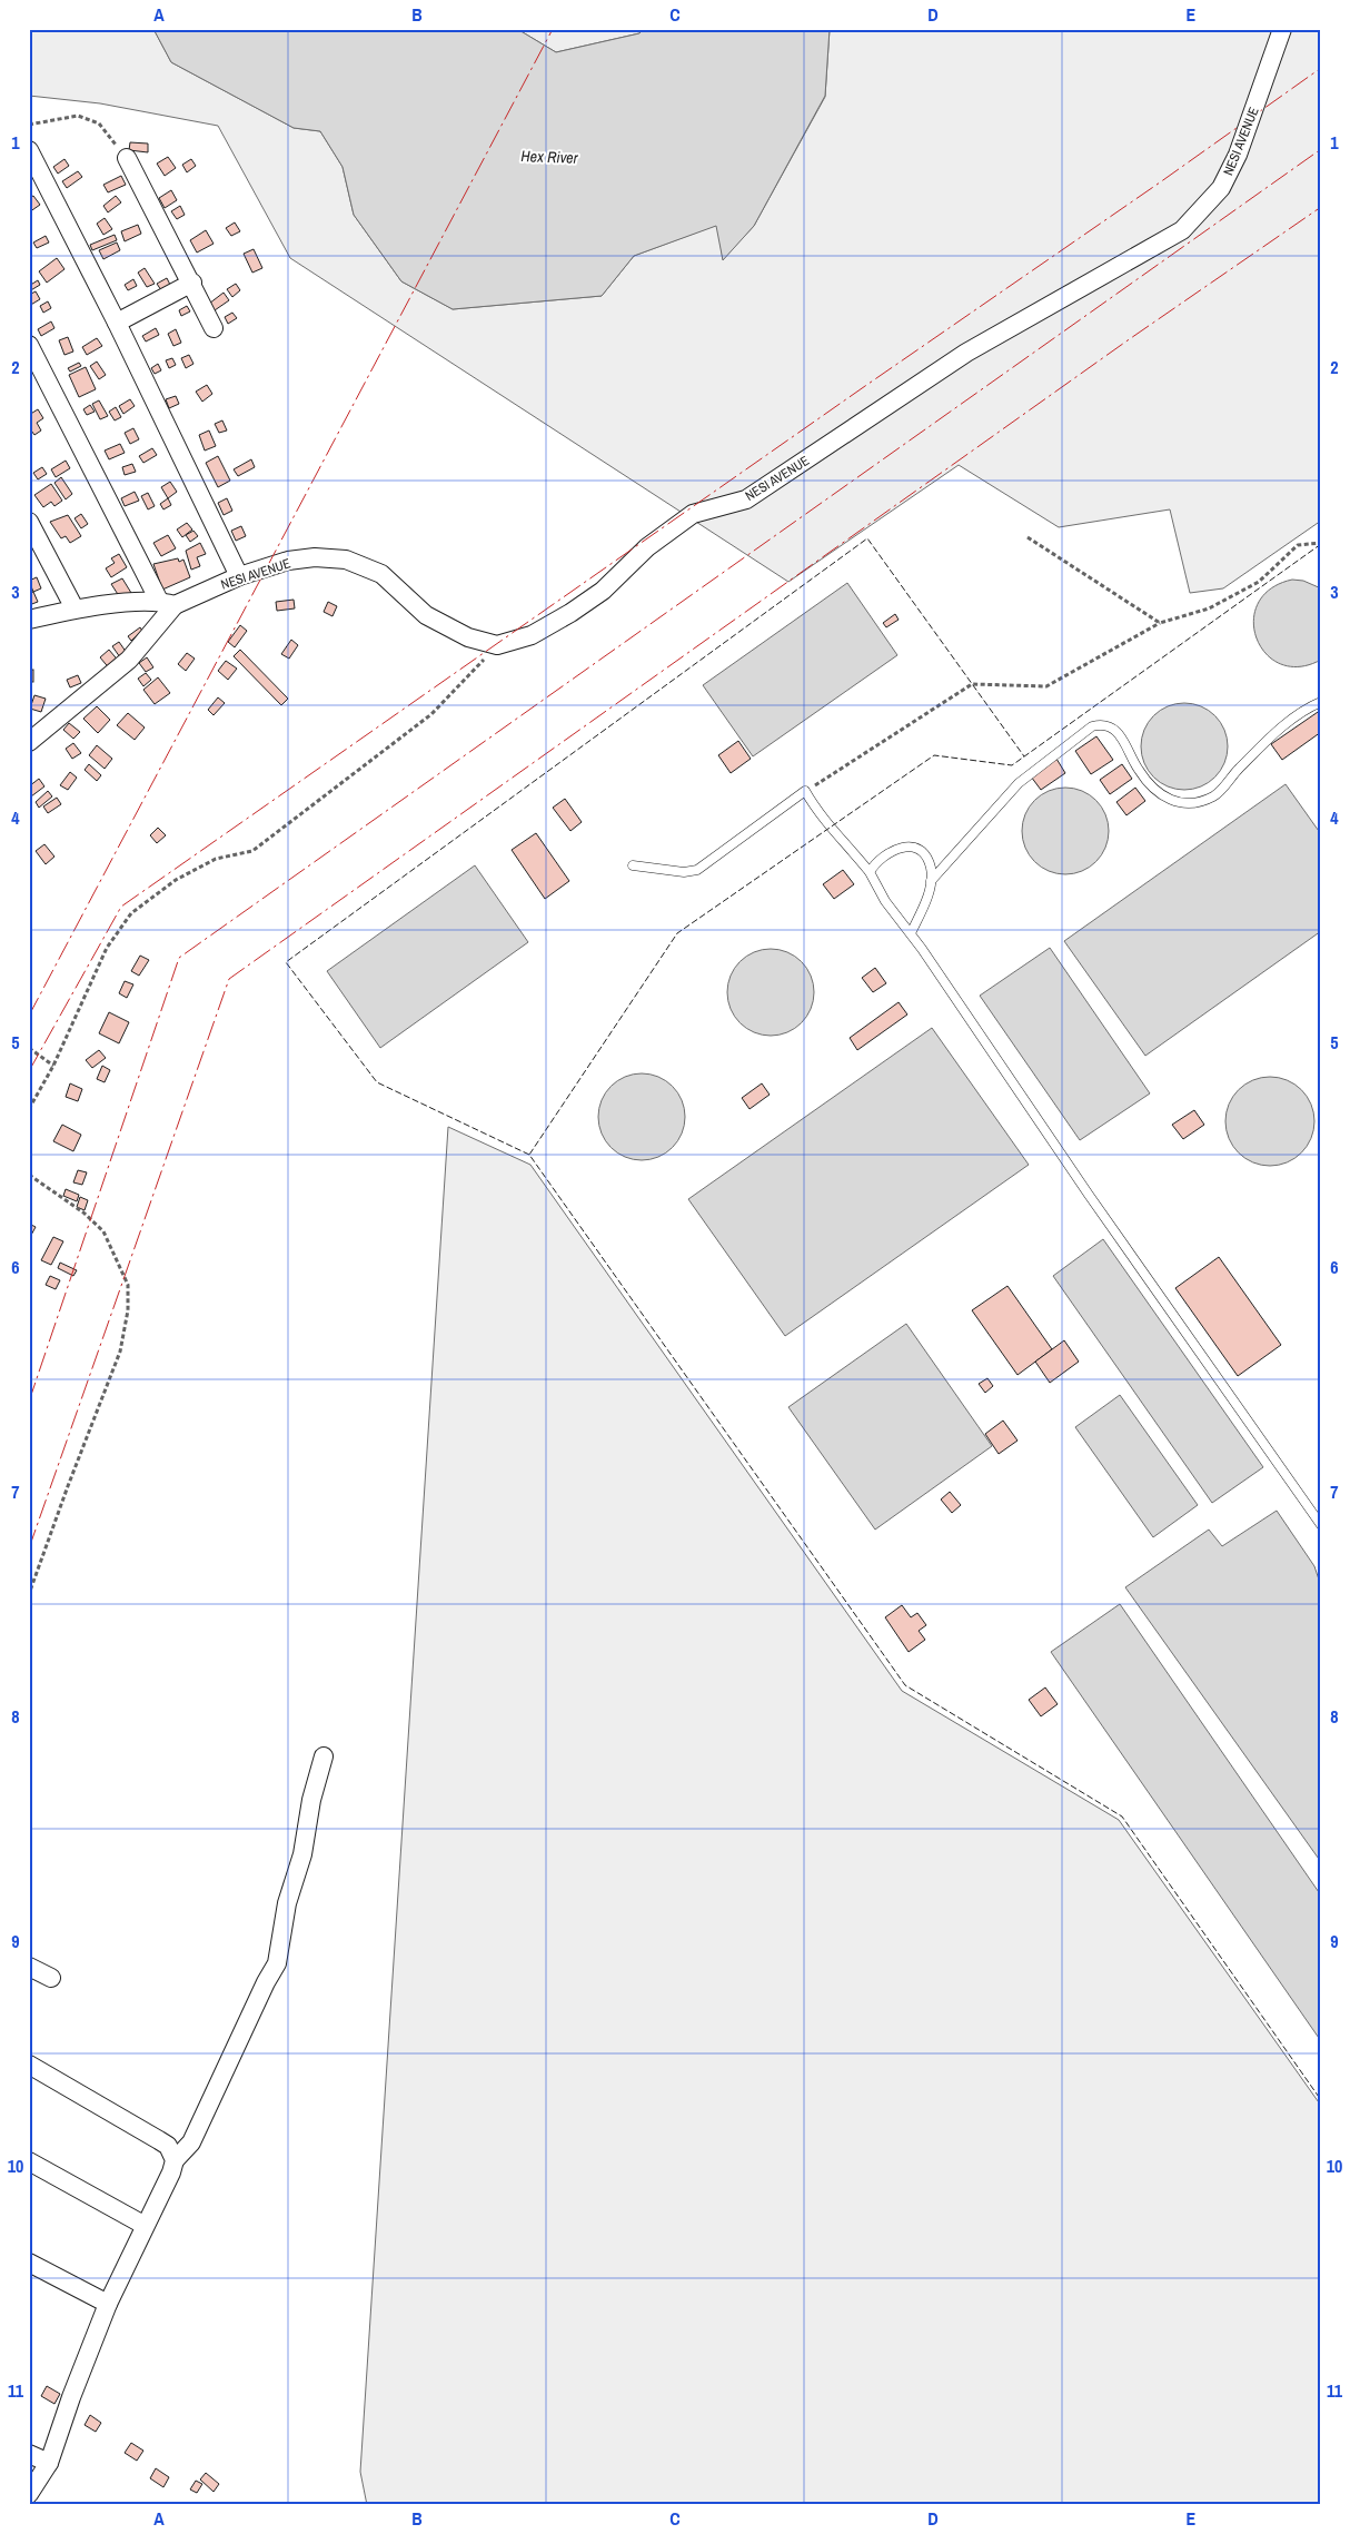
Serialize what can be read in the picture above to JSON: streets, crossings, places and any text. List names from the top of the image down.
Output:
{
  "streets": {
    "street": ["NESI AVENUE"]
  },
  "water": ["Hex River"],
  "grid": {
    "columns": [
      "A",
      "B",
      "C",
      "D",
      "E"
    ],
    "rows": [
      "1",
      "2",
      "3",
      "4",
      "5",
      "6",
      "7",
      "8",
      "9",
      "10",
      "11"
    ]
  }
}
